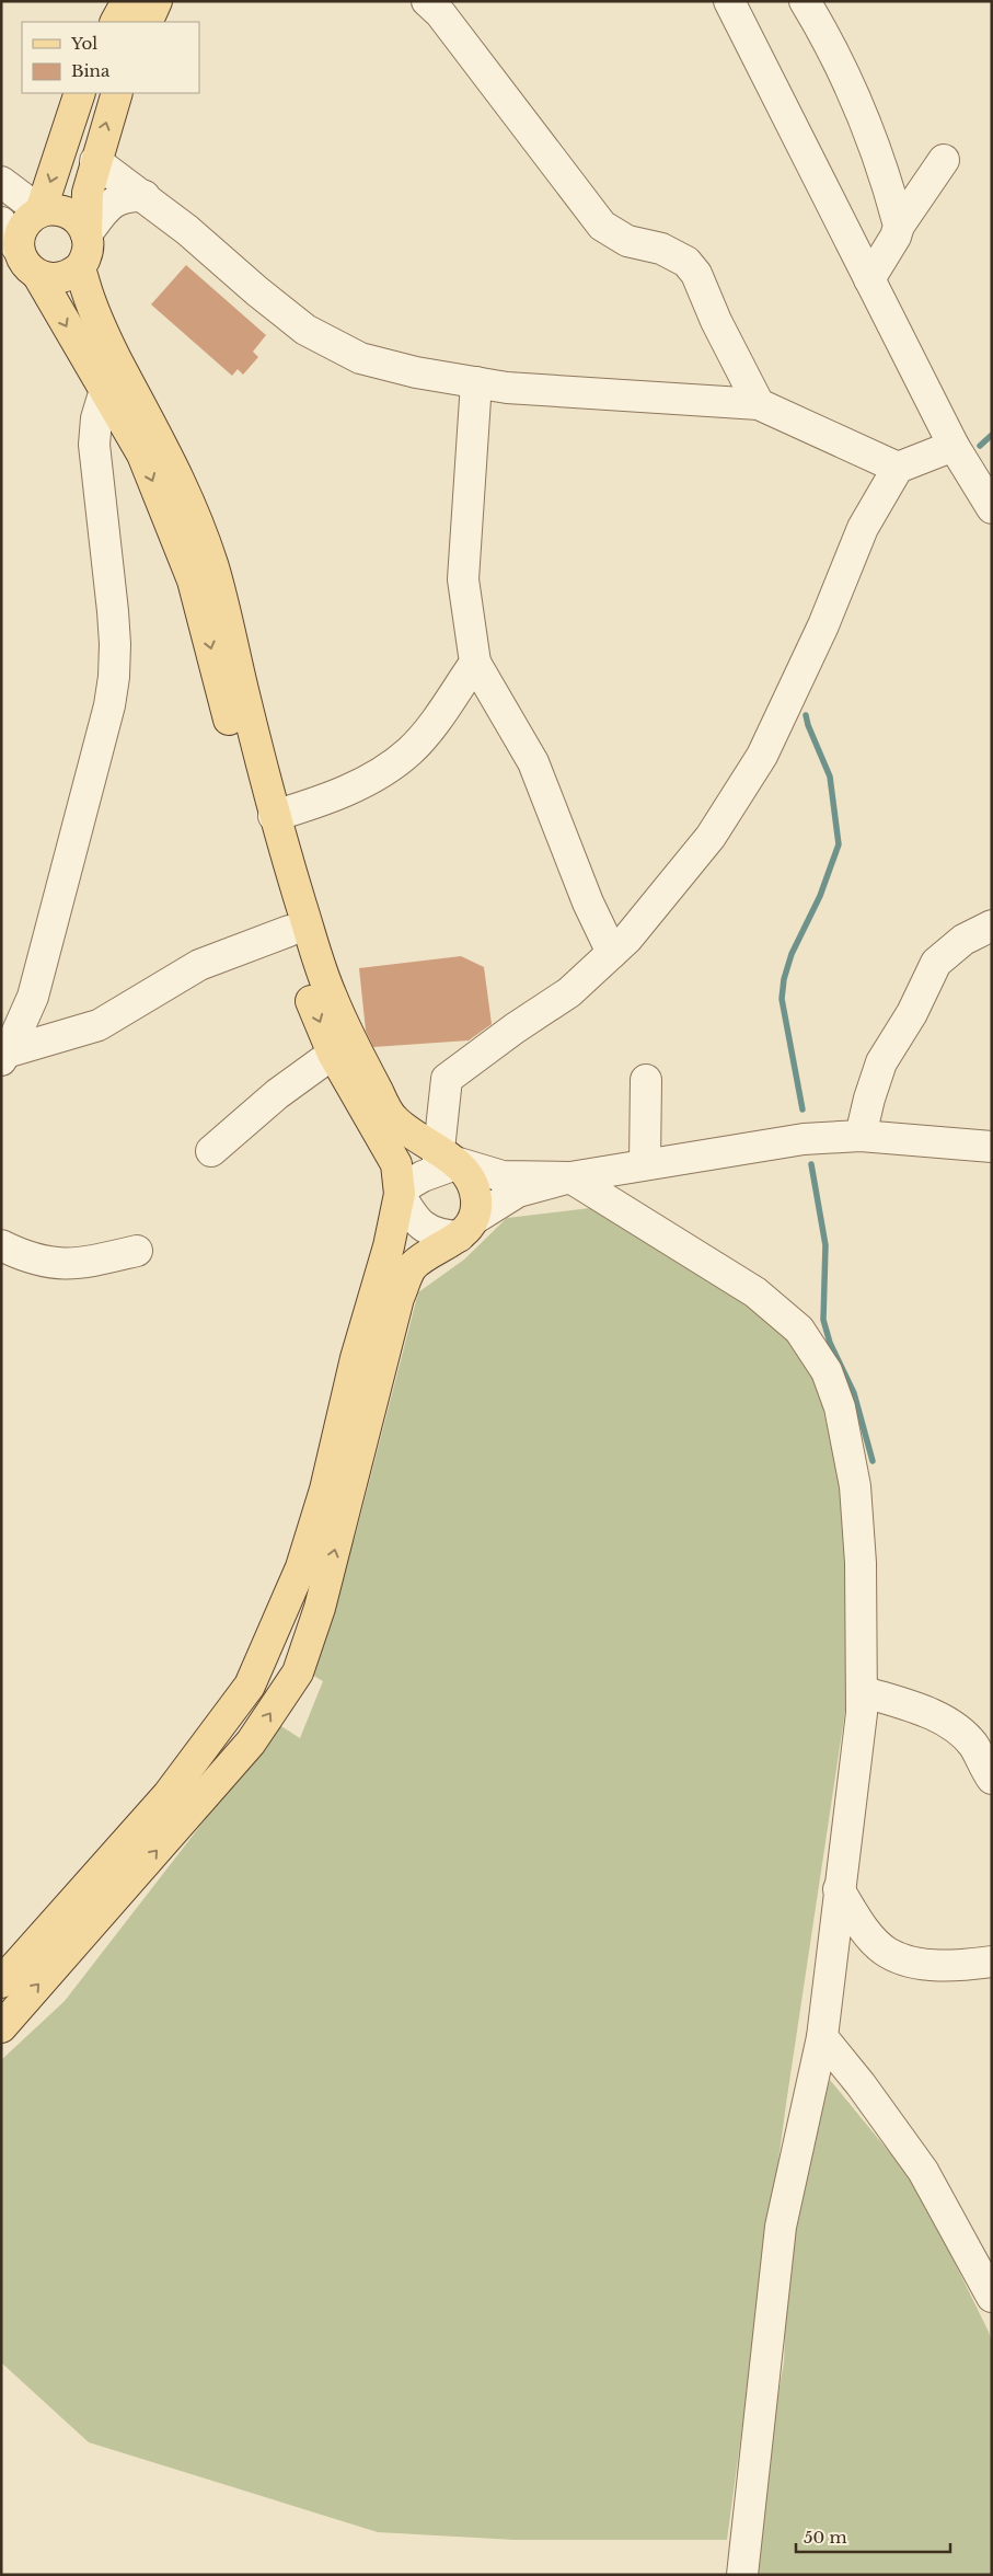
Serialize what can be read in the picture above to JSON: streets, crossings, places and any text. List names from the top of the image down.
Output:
{
  "legend": ["Yol", "Bina"],
  "scale_bar": "50 m"
}
